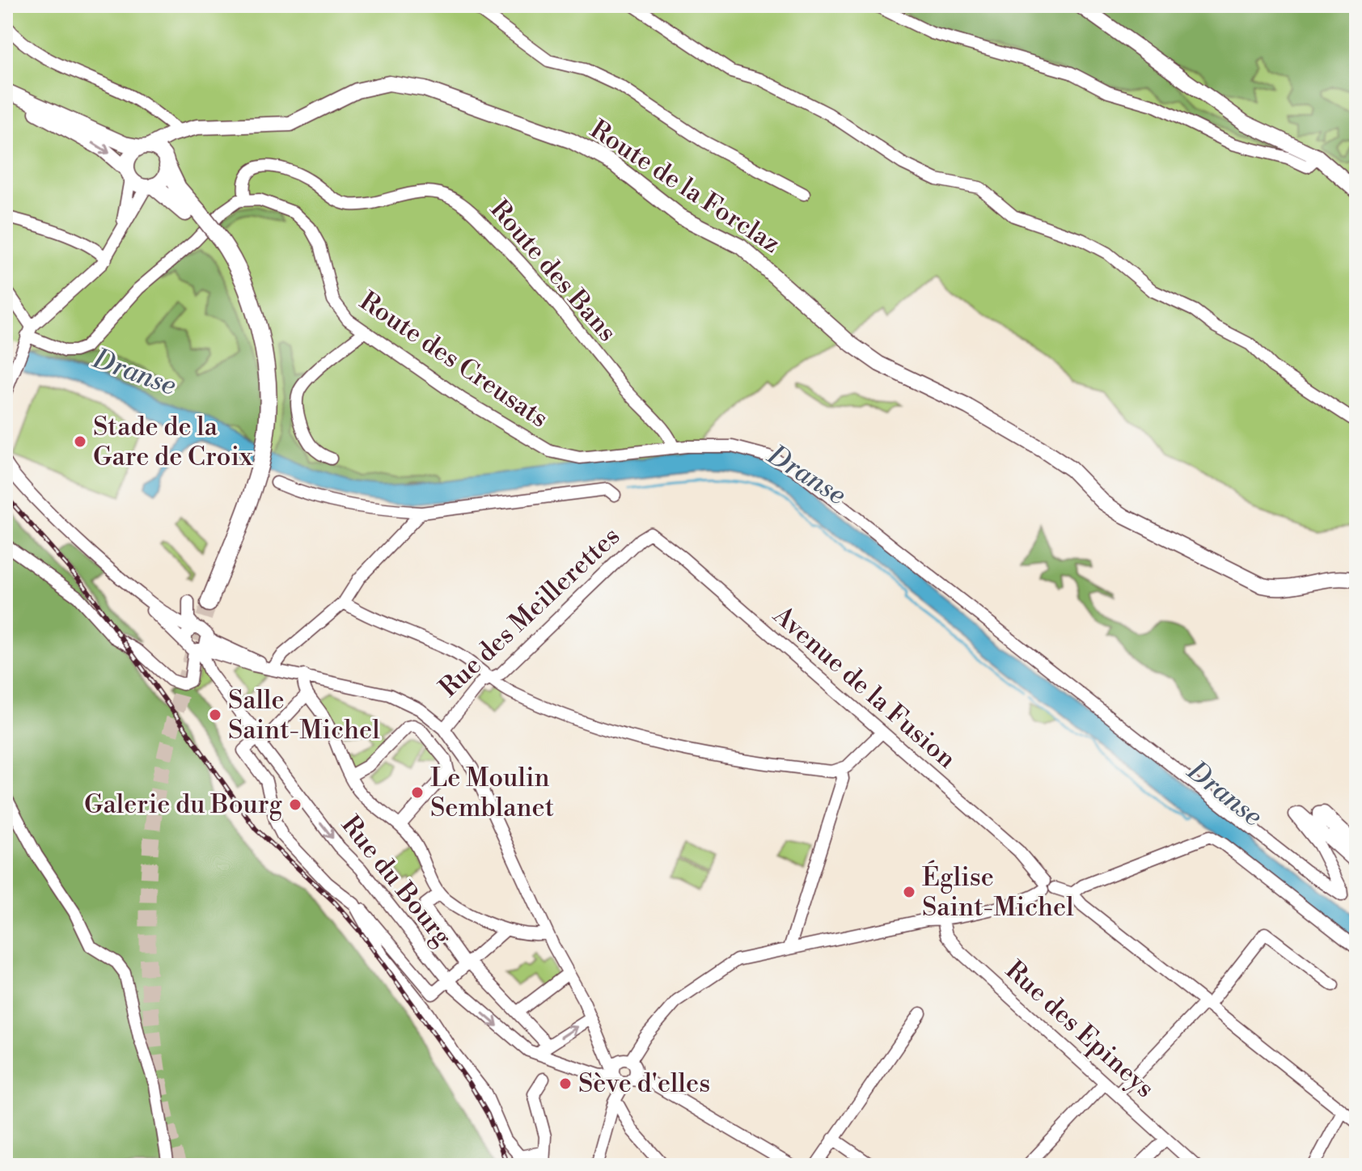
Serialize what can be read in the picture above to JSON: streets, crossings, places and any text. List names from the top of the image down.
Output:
{
  "streets": {
    "main road": ["Route de la Forclaz"],
    "street": [
      "Route des Bans",
      "Route des Creusats",
      "Rue des Meillerettes",
      "Avenue de la Fusion",
      "Rue du Bourg",
      "Rue des Epineys"
    ]
  },
  "crossings": [
    ["Route des Bans", "Route des Creusats"],
    ["Rue des Meillerettes", "Avenue de la Fusion"]
  ],
  "water": ["Dranse"],
  "places": [
    "Stade de la Gare de Croix",
    "Salle Saint-Michel",
    "Le Moulin Semblanet",
    "Galerie du Bourg",
    "Église Saint-Michel",
    "Sève d'elles"
  ]
}
